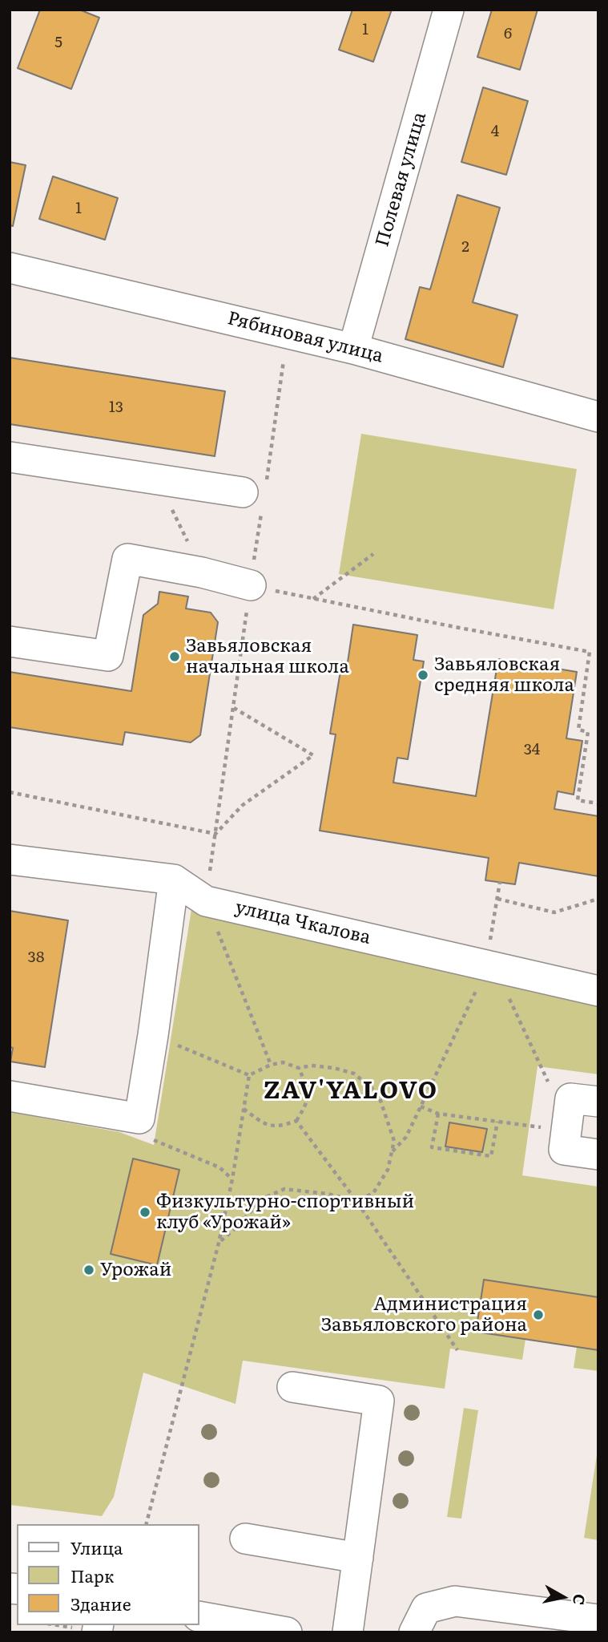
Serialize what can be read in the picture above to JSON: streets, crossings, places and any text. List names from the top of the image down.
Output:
{
  "streets": {
    "street": ["Полевая улица", "Рябиновая улица", "улица Чкалова"]
  },
  "crossings": [
    ["Полевая улица", "Рябиновая улица"]
  ],
  "districts": ["ZAV'YALOVO"],
  "places": [
    "Завьяловская начальная школа",
    "Завьяловская средняя школа",
    "Физкультурно-спортивный клуб «Урожай»",
    "Урожай",
    "Администрация Завьяловского района"
  ],
  "house_numbers": [
    "1",
    "6",
    "5",
    "4",
    "1",
    "2",
    "13",
    "34",
    "38"
  ],
  "legend": ["Улица", "Парк", "Здание"],
  "north": "right"
}
